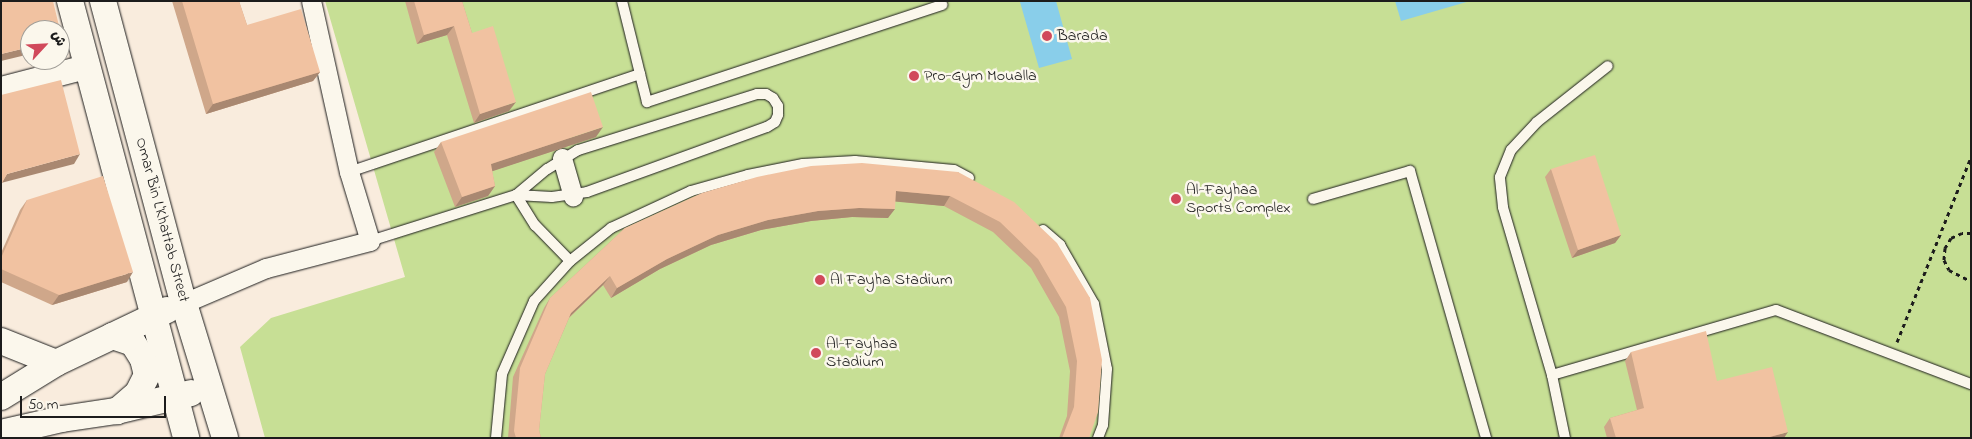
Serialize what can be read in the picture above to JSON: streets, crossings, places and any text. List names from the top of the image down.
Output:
{
  "streets": {
    "main road": ["Omar Bin L'Khattab Street"]
  },
  "places": [
    "Barada",
    "Pro-Gym Moualla",
    "Al-Fayhaa Sports Complex",
    "Al Fayha Stadium",
    "Al-Fayhaa Stadium"
  ],
  "scale_bar": "50 m",
  "north": "top right"
}
